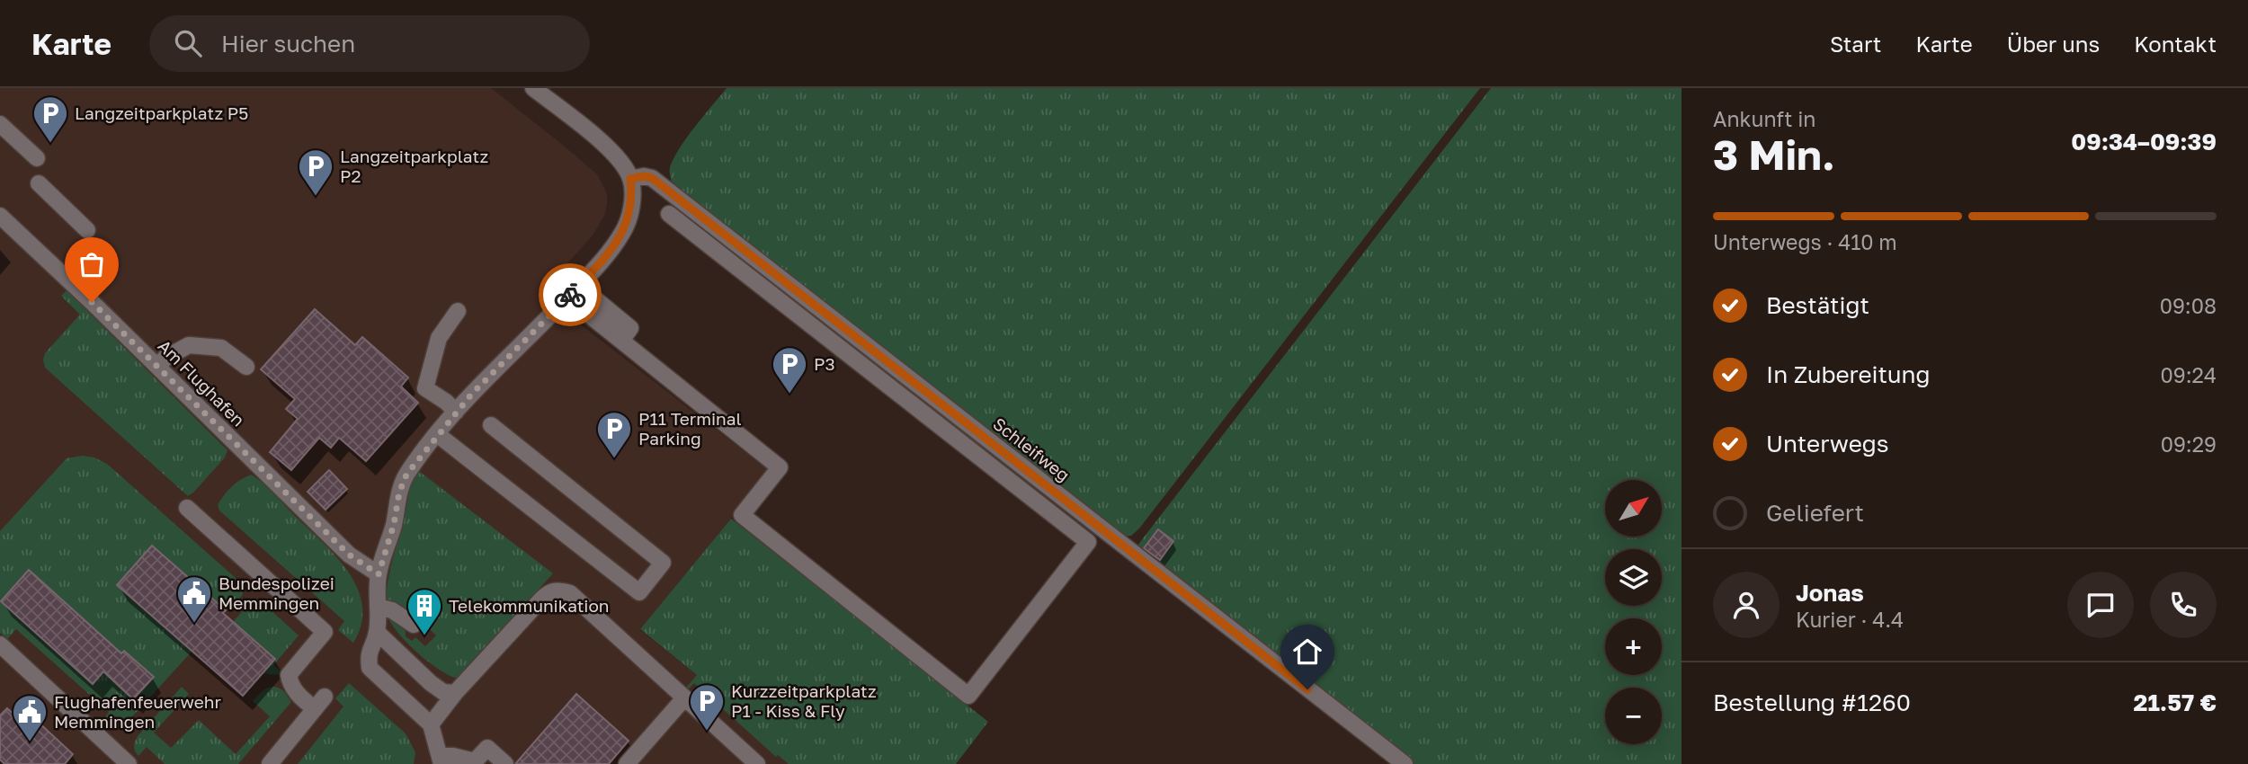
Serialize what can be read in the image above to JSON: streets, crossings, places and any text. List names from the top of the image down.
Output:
{
  "streets": {
    "street": ["Am Flughafen", "Schleifweg"]
  },
  "places": {
    "parking": [
      "Langzeitparkplatz P5",
      "Langzeitparkplatz P2",
      "P3",
      "P11 Terminal Parking",
      "Kurzzeitparkplatz P1 - Kiss & Fly"
    ],
    "public building": ["Bundespolizei Memmingen", "Flughafenfeuerwehr Memmingen"],
    "building": ["Telekommunikation"]
  },
  "north": "top right",
  "page": {
    "header": "Karte",
    "search": "Hier suchen",
    "nav": [
      "Start",
      "Karte",
      "Über uns",
      "Kontakt"
    ],
    "heading": ["3 Min.", "Ankunft in", "09:34–09:39"],
    "panel": [
      "Jonas",
      "Kurier · 4.4",
      "Bestellung #1260",
      "21.57 €"
    ],
    "bar": "Unterwegs · 410 m",
    "list": [
      ["Bestätigt", "09:08"],
      ["In Zubereitung", "09:24"],
      ["Unterwegs", "09:29"],
      "Geliefert"
    ],
    "map_buttons": ["+", "−"]
  }
}
